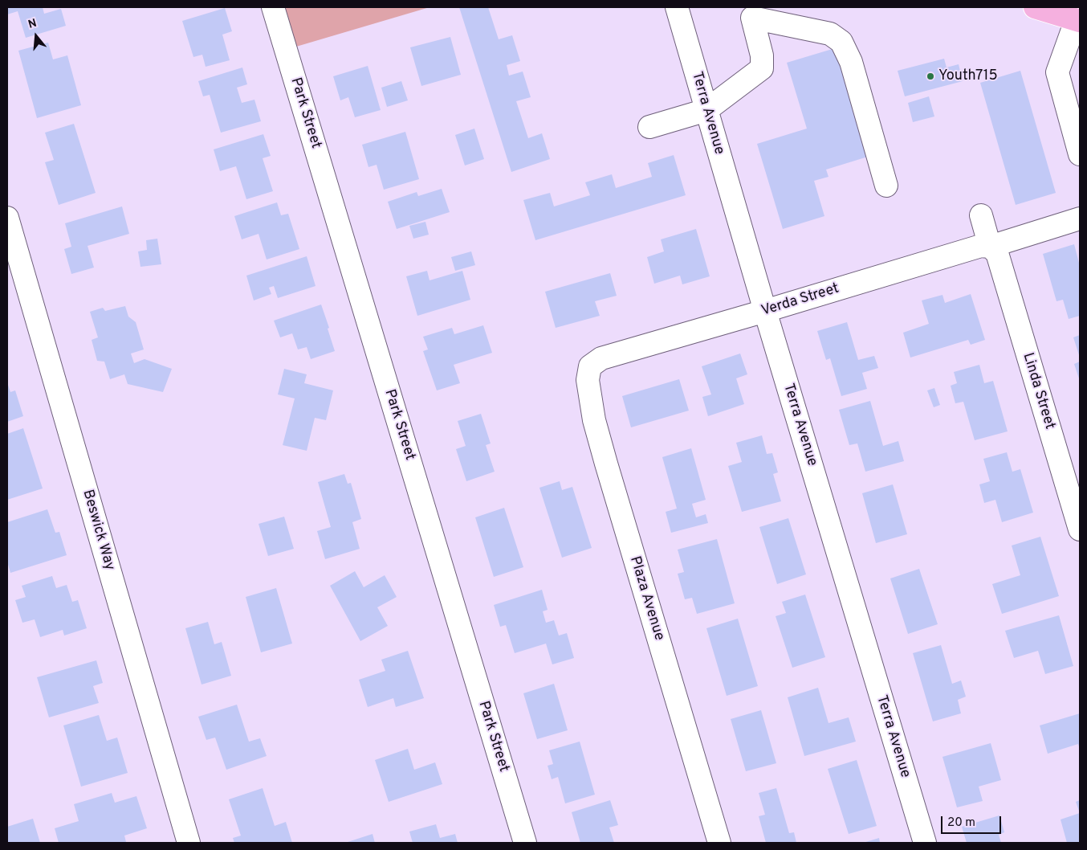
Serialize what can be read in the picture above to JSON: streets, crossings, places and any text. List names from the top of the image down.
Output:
{
  "streets": {
    "street": [
      "Park Street",
      "Terra Avenue",
      "Verda Street",
      "Linda Street",
      "Beswick Way",
      "Plaza Avenue"
    ]
  },
  "crossings": [
    ["Terra Avenue", "Verda Street"],
    ["Verda Street", "Linda Street"],
    ["Verda Street", "Plaza Avenue"]
  ],
  "places": ["Youth715"],
  "scale_bar": "20 m",
  "north": "top"
}
